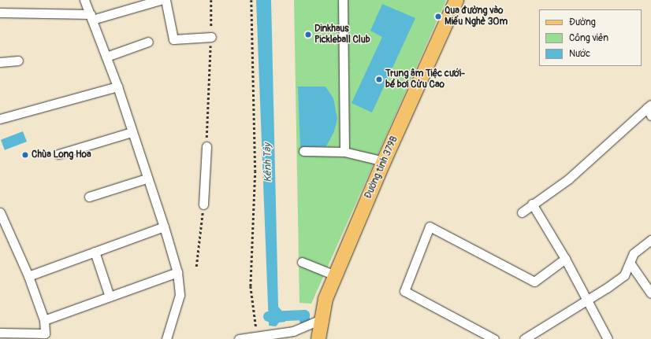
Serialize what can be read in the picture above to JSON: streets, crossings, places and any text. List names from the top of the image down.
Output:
{
  "streets": {
    "main road": ["Đường tỉnh 379B"]
  },
  "water": ["Kênh Tây"],
  "places": [
    "Qua đường vào Miếu Nghè 30m",
    "Dinkhaus Pickleball Club",
    "Trung âm Tiệc cưới- bể bơi Cửu Cao",
    "Chùa Long Hoa"
  ],
  "legend": ["Đường", "Công viên", "Nước"]
}
